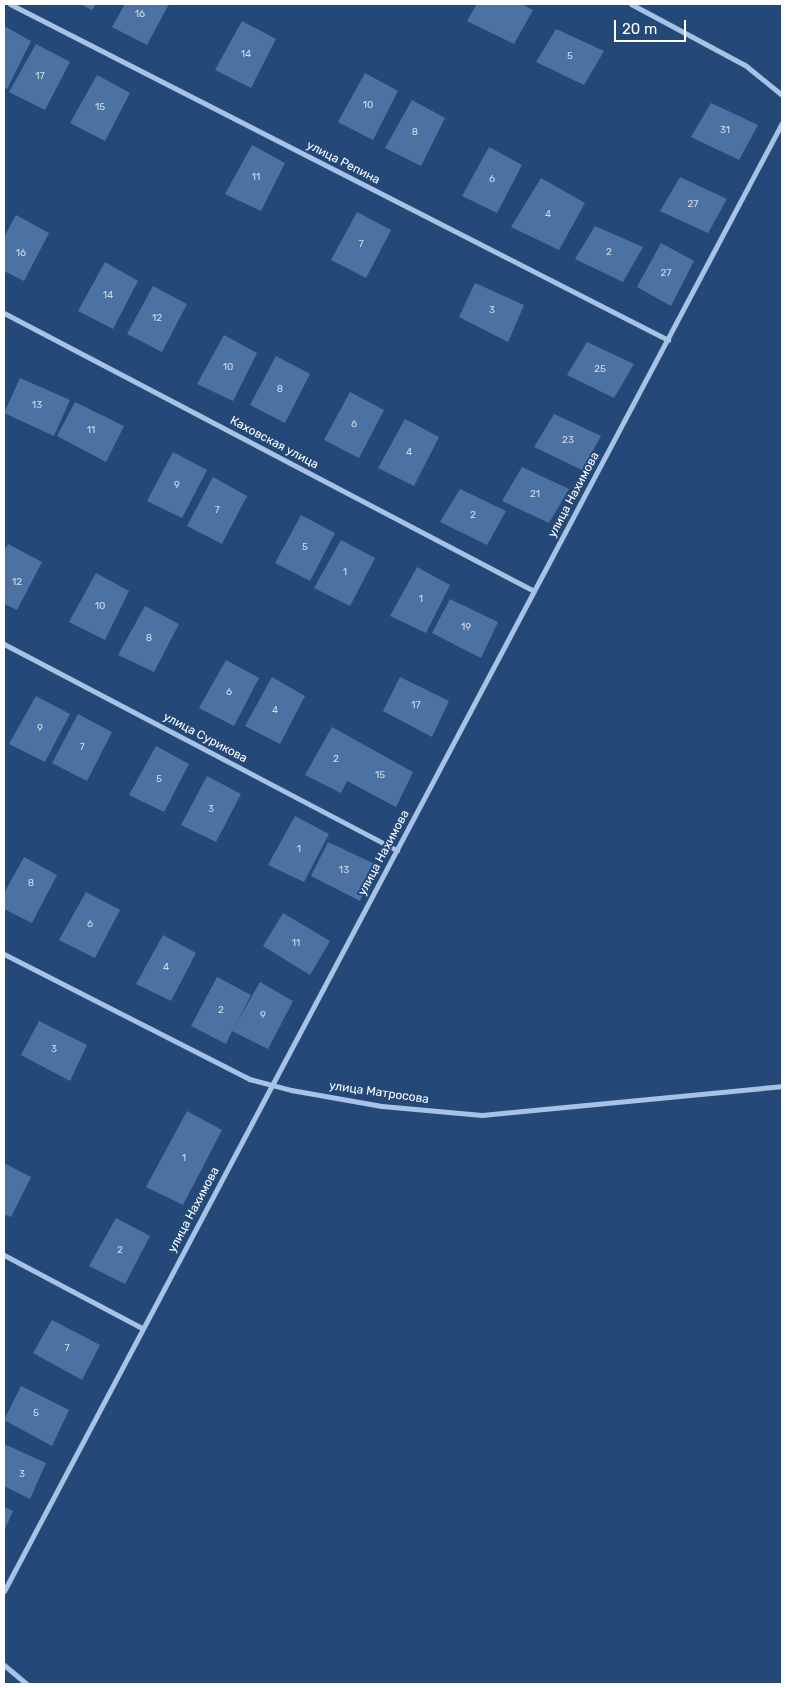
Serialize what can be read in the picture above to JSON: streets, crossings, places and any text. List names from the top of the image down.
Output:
{
  "streets": {
    "street": [
      "улица Репина",
      "Каховская улица",
      "улица Нахимова",
      "улица Сурикова",
      "улица Матросова"
    ]
  },
  "crossings": [
    ["улица Репина", "улица Нахимова"],
    ["Каховская улица", "улица Нахимова"],
    ["улица Нахимова", "улица Сурикова"],
    ["улица Нахимова", "улица Матросова"]
  ],
  "house_numbers": [
    "16",
    "14",
    "5",
    "17",
    "10",
    "15",
    "31",
    "8",
    "11",
    "6",
    "27",
    "4",
    "7",
    "2",
    "16",
    "27",
    "14",
    "3",
    "12",
    "10",
    "25",
    "8",
    "13",
    "6",
    "11",
    "23",
    "4",
    "9",
    "21",
    "7",
    "2",
    "5",
    "1",
    "12",
    "1",
    "10",
    "19",
    "8",
    "6",
    "17",
    "4",
    "9",
    "7",
    "2",
    "15",
    "5",
    "3",
    "1",
    "13",
    "8",
    "6",
    "11",
    "4",
    "2",
    "9",
    "3",
    "1",
    "2",
    "7",
    "5",
    "3"
  ],
  "scale_bar": "20 m"
}
